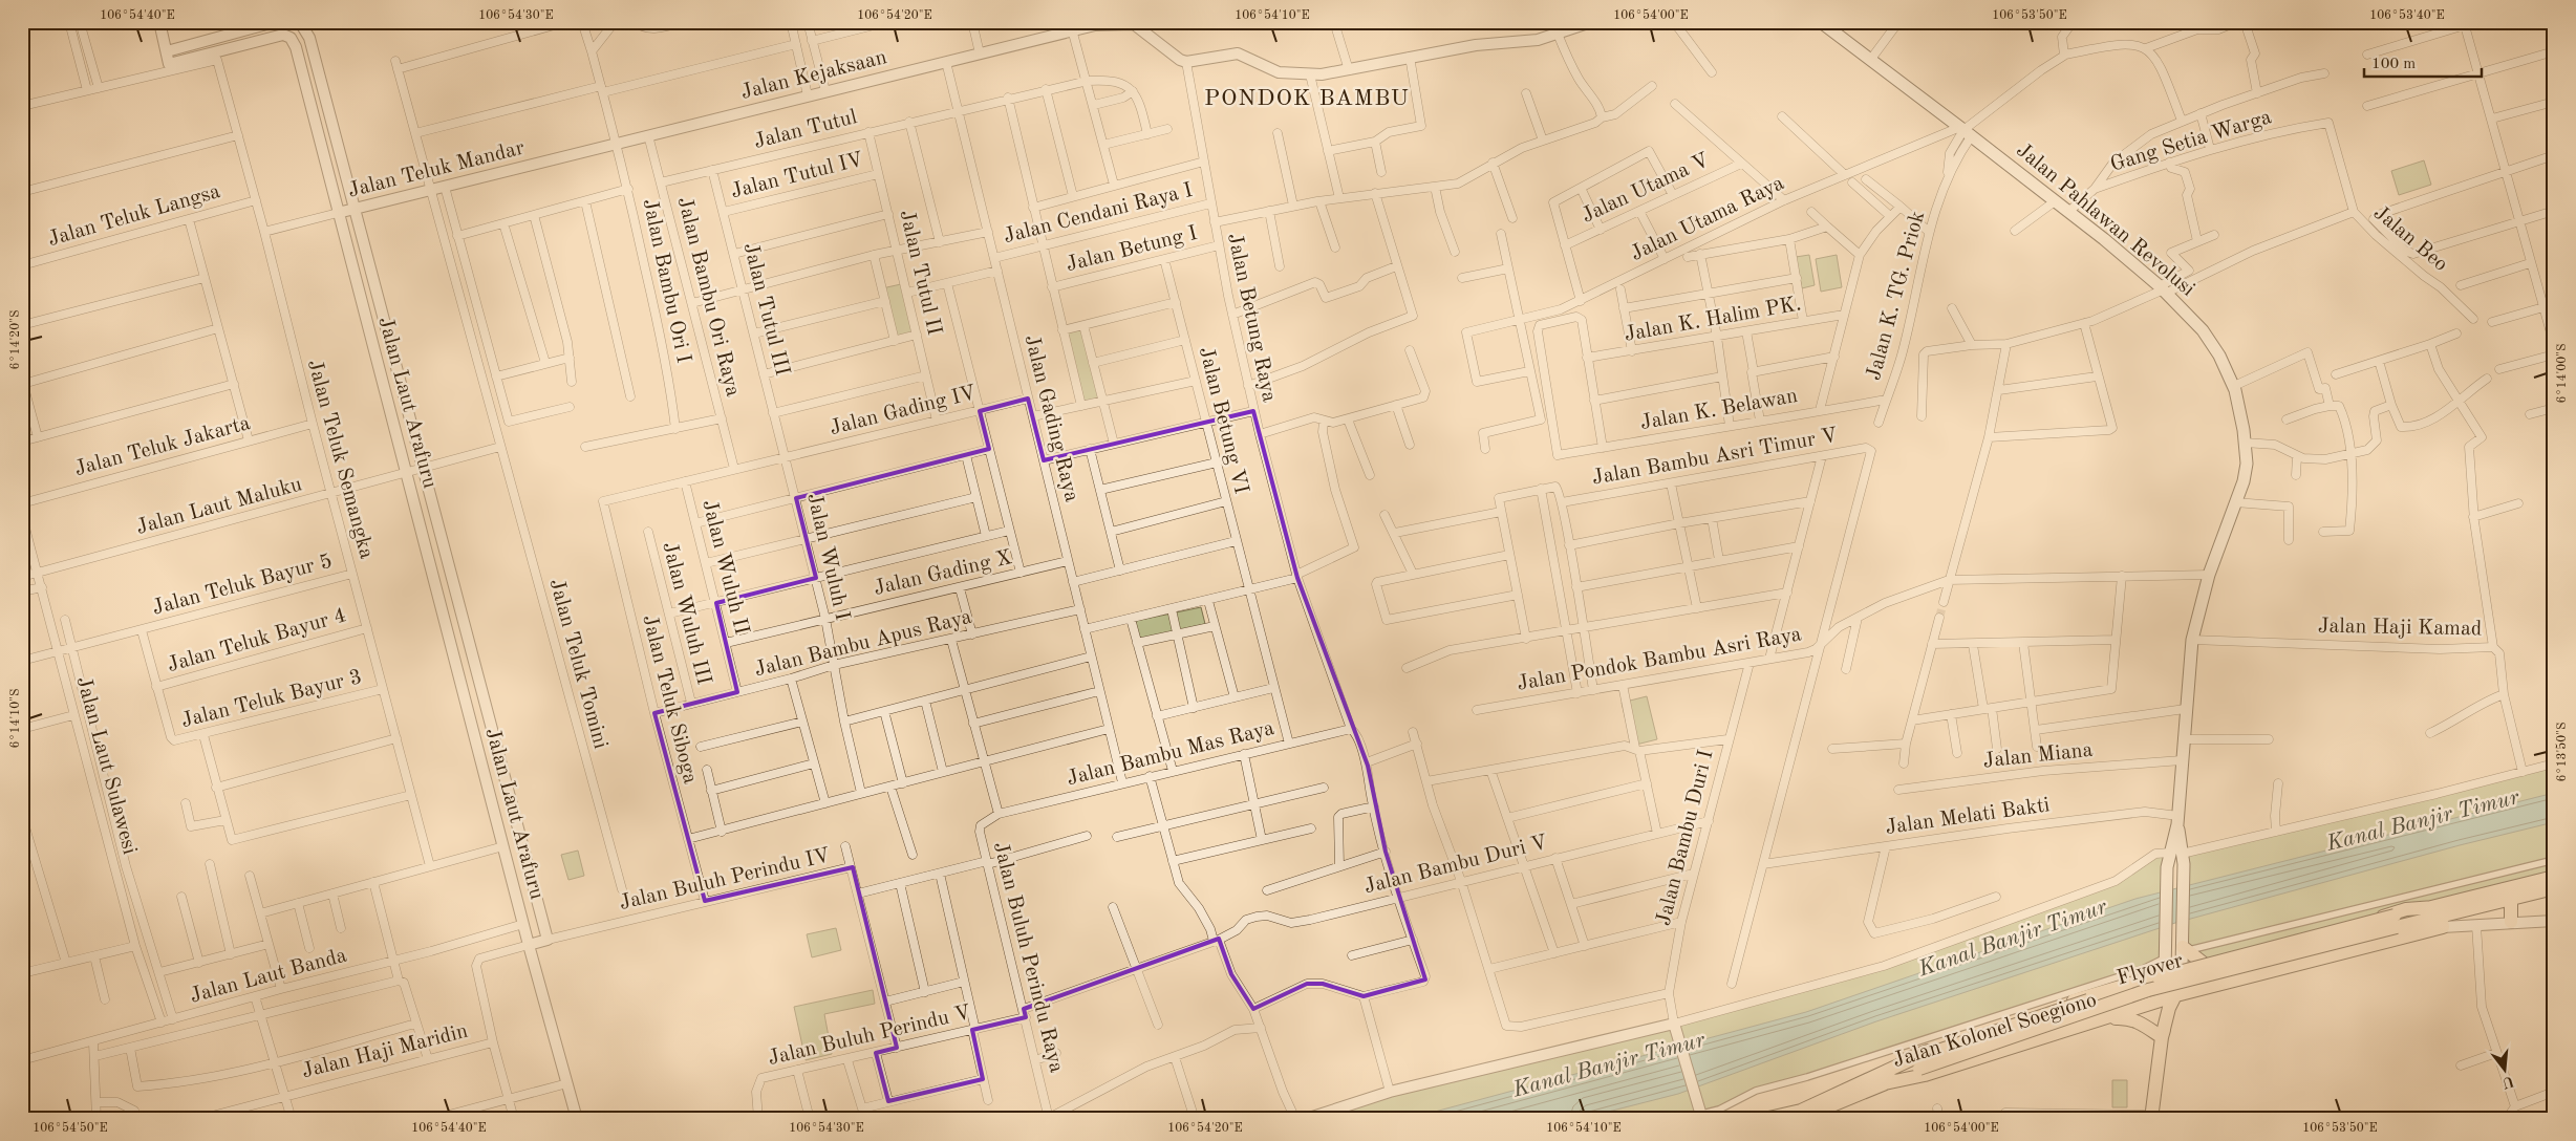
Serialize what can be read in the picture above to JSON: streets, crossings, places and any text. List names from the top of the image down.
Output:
{
  "streets": {
    "main road": ["Jalan Pahlawan Revolusi", "Flyover", "Jalan Kolonel Soegiono"],
    "street": [
      "Jalan Kejaksaan",
      "Jalan Tutul",
      "Gang Setia Warga",
      "Jalan Teluk Mandar",
      "Jalan Tutul IV",
      "Jalan Utama V",
      "Jalan Cendani Raya I",
      "Jalan Teluk Langsa",
      "Jalan Utama Raya",
      "Jalan Beo",
      "Jalan Betung I",
      "Jalan Tutul II",
      "Jalan Bambu Ori I",
      "Jalan K. TG. Priok",
      "Jalan Bambu Ori Raya",
      "Jalan Tutul III",
      "Jalan Betung Raya",
      "Jalan K. Halim PK.",
      "Jalan Laut Arafuru",
      "Jalan K. Belawan",
      "Jalan Gading IV",
      "Jalan Gading Raya",
      "Jalan Betung VI",
      "Jalan Teluk Jakarta",
      "Jalan Bambu Asri Timur V",
      "Jalan Teluk Semangka",
      "Jalan Laut Maluku",
      "Jalan Wuluh I",
      "Jalan Wuluh II",
      "Jalan Gading X",
      "Jalan Teluk Bayur 5",
      "Jalan Wuluh III",
      "Jalan Haji Kamad",
      "Jalan Teluk Bayur 4",
      "Jalan Bambu Apus Raya",
      "Jalan Pondok Bambu Asri Raya",
      "Jalan Teluk Tomini",
      "Jalan Teluk Bayur 3",
      "Jalan Teluk Siboga",
      "Jalan Bambu Mas Raya",
      "Jalan Miana",
      "Jalan Laut Sulawesi",
      "Jalan Melati Bakti",
      "Jalan Bambu Duri I",
      "Jalan Bambu Duri V",
      "Jalan Buluh Perindu IV",
      "Jalan Buluh Perindu Raya",
      "Jalan Laut Banda",
      "Jalan Buluh Perindu V",
      "Jalan Haji Maridin"
    ]
  },
  "crossings": [
    ["Jalan Kejaksaan", "Jalan Teluk Mandar"],
    ["Jalan Kejaksaan", "Jalan Bambu Ori I"],
    ["Jalan Kejaksaan", "Jalan Bambu Ori Raya"],
    ["Jalan Kejaksaan", "Jalan Betung Raya"],
    ["Jalan Kejaksaan", "Jalan Gading Raya"],
    ["Jalan Tutul", "Jalan Tutul II"],
    ["Jalan Tutul", "Jalan Bambu Ori Raya"],
    ["Jalan Tutul", "Jalan Tutul III"],
    ["Jalan Tutul", "Jalan Gading Raya"],
    ["Gang Setia Warga", "Jalan Pahlawan Revolusi"],
    ["Gang Setia Warga", "Jalan Beo"],
    ["Jalan Teluk Mandar", "Jalan Bambu Ori I"],
    ["Jalan Teluk Mandar", "Jalan Laut Arafuru"],
    ["Jalan Teluk Mandar", "Jalan Teluk Semangka"],
    ["Jalan Teluk Mandar", "Jalan Teluk Tomini"],
    ["Jalan Tutul IV", "Jalan Tutul II"],
    ["Jalan Tutul IV", "Jalan Tutul III"],
    ["Jalan Cendani Raya I", "Jalan Betung Raya"],
    ["Jalan Cendani Raya I", "Jalan Gading Raya"],
    ["Jalan Teluk Langsa", "Jalan Teluk Semangka"],
    ["Jalan Utama Raya", "Jalan Pahlawan Revolusi"],
    ["Jalan Utama Raya", "Jalan K. TG. Priok"],
    ["Jalan Pahlawan Revolusi", "Jalan Beo"],
    ["Jalan Pahlawan Revolusi", "Jalan K. TG. Priok"],
    ["Jalan Pahlawan Revolusi", "Jalan Haji Kamad"],
    ["Jalan Pahlawan Revolusi", "Jalan Pondok Bambu Asri Raya"],
    ["Jalan Pahlawan Revolusi", "Jalan Miana"],
    ["Jalan Pahlawan Revolusi", "Jalan Melati Bakti"],
    ["Jalan Pahlawan Revolusi", "Jalan Kolonel Soegiono"],
    ["Jalan Betung I", "Jalan Betung Raya"],
    ["Jalan Betung I", "Jalan Betung VI"],
    ["Jalan Tutul II", "Jalan Gading IV"],
    ["Jalan K. TG. Priok", "Jalan K. Belawan"],
    ["Jalan Bambu Ori Raya", "Jalan Gading IV"],
    ["Jalan Tutul III", "Jalan Gading IV"],
    ["Jalan Tutul III", "Jalan Wuluh I"],
    ["Jalan Betung Raya", "Jalan Bambu Mas Raya"],
    ["Jalan Betung Raya", "Jalan Bambu Duri V"],
    ["Jalan K. Halim PK.", "Jalan K. Belawan"],
    ["Jalan Laut Arafuru", "Jalan Teluk Semangka"],
    ["Jalan Laut Arafuru", "Jalan Laut Maluku"],
    ["Jalan Laut Arafuru", "Jalan Laut Banda"],
    ["Jalan Gading IV", "Jalan Gading Raya"],
    ["Jalan Gading IV", "Jalan Wuluh I"],
    ["Jalan Gading IV", "Jalan Wuluh II"],
    ["Jalan Gading IV", "Jalan Teluk Siboga"],
    ["Jalan Gading Raya", "Jalan Gading X"],
    ["Jalan Gading Raya", "Jalan Bambu Apus Raya"],
    ["Jalan Gading Raya", "Jalan Bambu Mas Raya"],
    ["Jalan Betung VI", "Jalan Bambu Mas Raya"],
    ["Jalan Teluk Jakarta", "Jalan Teluk Semangka"],
    ["Jalan Bambu Asri Timur V", "Jalan Pondok Bambu Asri Raya"],
    ["Jalan Teluk Semangka", "Jalan Laut Maluku"],
    ["Jalan Teluk Semangka", "Jalan Teluk Bayur 5"],
    ["Jalan Teluk Semangka", "Jalan Teluk Bayur 4"],
    ["Jalan Teluk Semangka", "Jalan Teluk Bayur 3"],
    ["Jalan Laut Maluku", "Jalan Laut Sulawesi"],
    ["Jalan Wuluh I", "Jalan Gading X"],
    ["Jalan Wuluh I", "Jalan Bambu Apus Raya"],
    ["Jalan Wuluh II", "Jalan Gading X"],
    ["Jalan Wuluh II", "Jalan Bambu Apus Raya"],
    ["Jalan Teluk Bayur 5", "Jalan Laut Sulawesi"],
    ["Jalan Wuluh III", "Jalan Bambu Apus Raya"],
    ["Jalan Teluk Bayur 4", "Jalan Teluk Bayur 3"],
    ["Jalan Bambu Apus Raya", "Jalan Teluk Siboga"],
    ["Jalan Pondok Bambu Asri Raya", "Jalan Bambu Duri I"],
    ["Jalan Teluk Siboga", "Jalan Buluh Perindu IV"],
    ["Jalan Bambu Mas Raya", "Jalan Buluh Perindu Raya"],
    ["Jalan Laut Sulawesi", "Jalan Laut Banda"],
    ["Jalan Bambu Duri I", "Jalan Bambu Duri V"],
    ["Jalan Bambu Duri V", "Jalan Buluh Perindu V"],
    ["Jalan Buluh Perindu IV", "Jalan Buluh Perindu V"],
    ["Jalan Buluh Perindu Raya", "Jalan Buluh Perindu V"],
    ["Flyover", "Jalan Kolonel Soegiono"],
    ["Jalan Laut Banda", "Jalan Haji Maridin"]
  ],
  "districts": ["PONDOK BAMBU"],
  "water": ["Kanal Banjir Timur"],
  "scale_bar": "100 m",
  "north": "bottom",
  "coordinates": [
    "106°54'40\"E",
    "106°54'30\"E",
    "106°54'20\"E",
    "106°54'10\"E",
    "106°54'00\"E",
    "106°53'50\"E",
    "106°53'40\"E",
    "6°14'20\"S",
    "6°14'00\"S",
    "6°14'10\"S",
    "6°13'50\"S",
    "106°54'50\"E"
  ]
}
